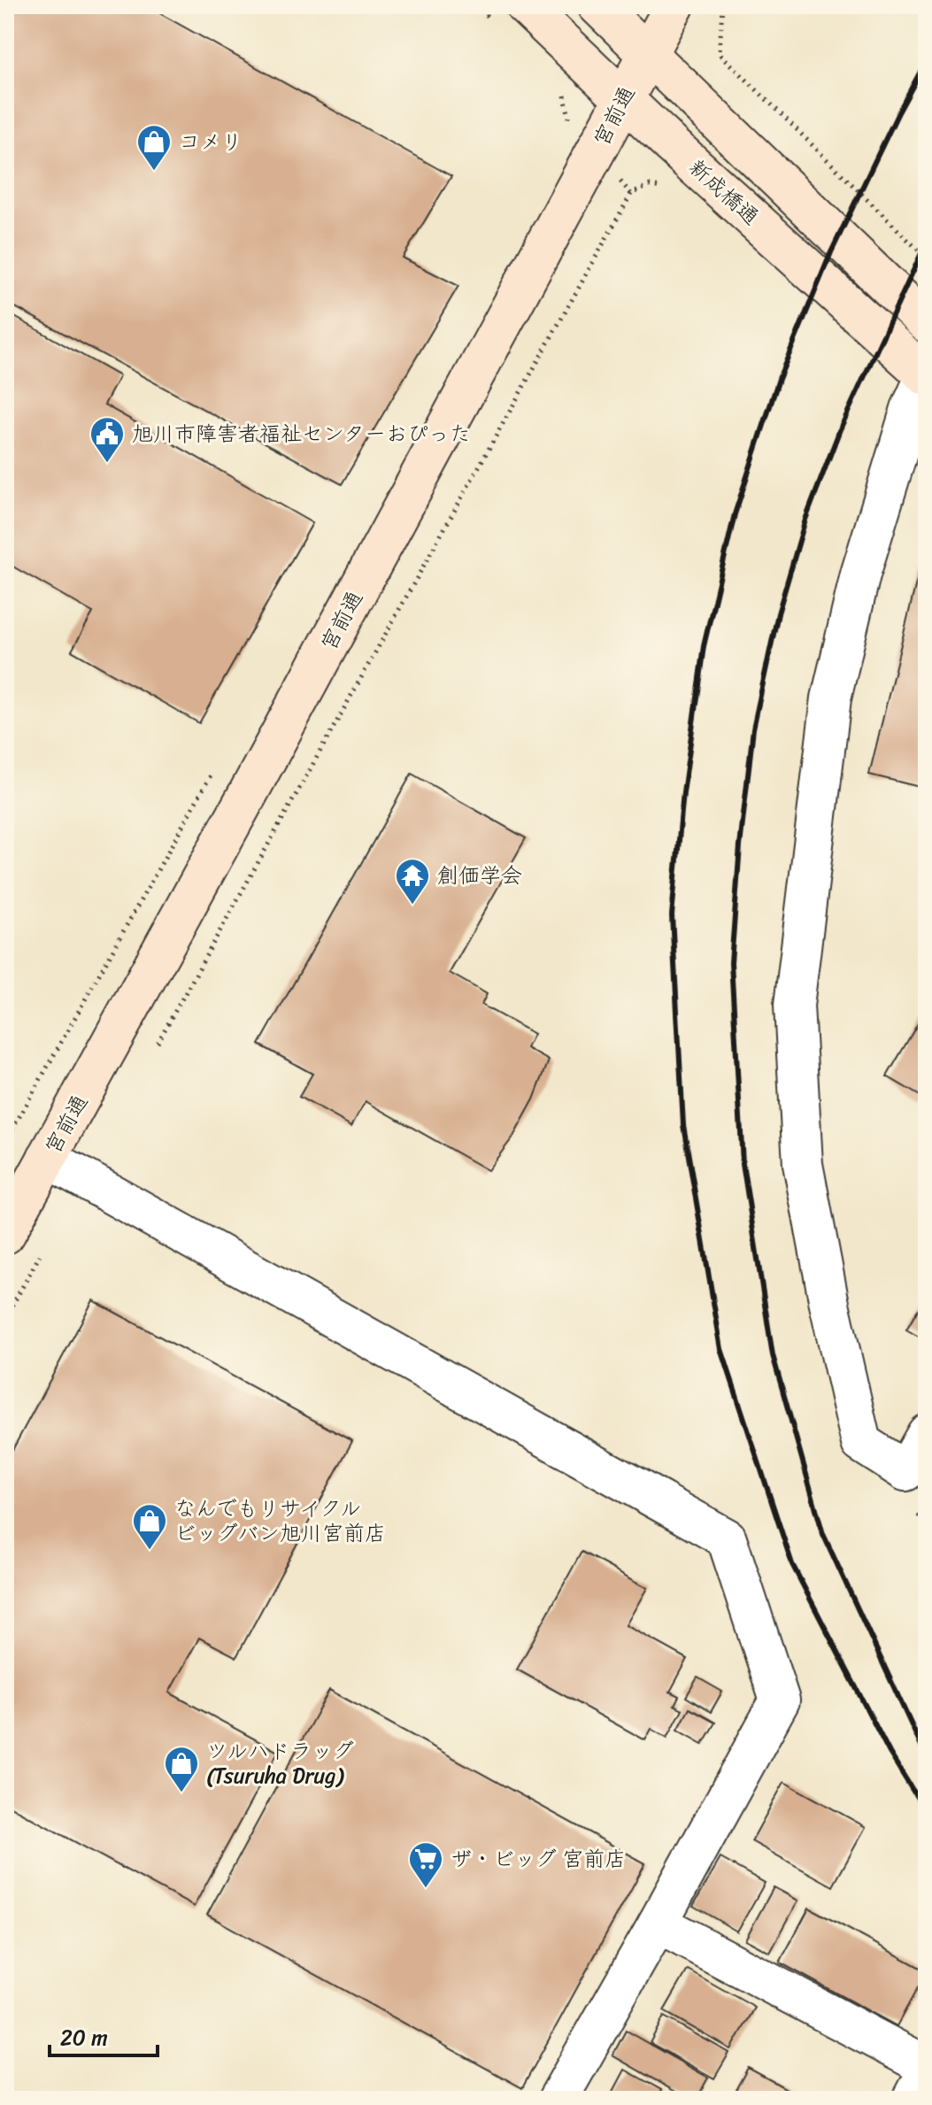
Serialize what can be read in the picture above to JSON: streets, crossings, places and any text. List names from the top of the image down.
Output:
{
  "streets": {
    "street": ["宮前通", "新成橋通"]
  },
  "crossings": [
    ["宮前通", "新成橋通"]
  ],
  "places": {
    "shop": ["コメリ", "なんでもリサイクル ビッグバン旭川宮前店", "ツルハドラッグ (Tsuruha Drug)"],
    "public building": ["旭川市障害者福祉センターおぴった"],
    "temple": ["創価学会"],
    "supermarket": ["ザ・ビッグ 宮前店"]
  },
  "scale_bar": "20 m"
}
